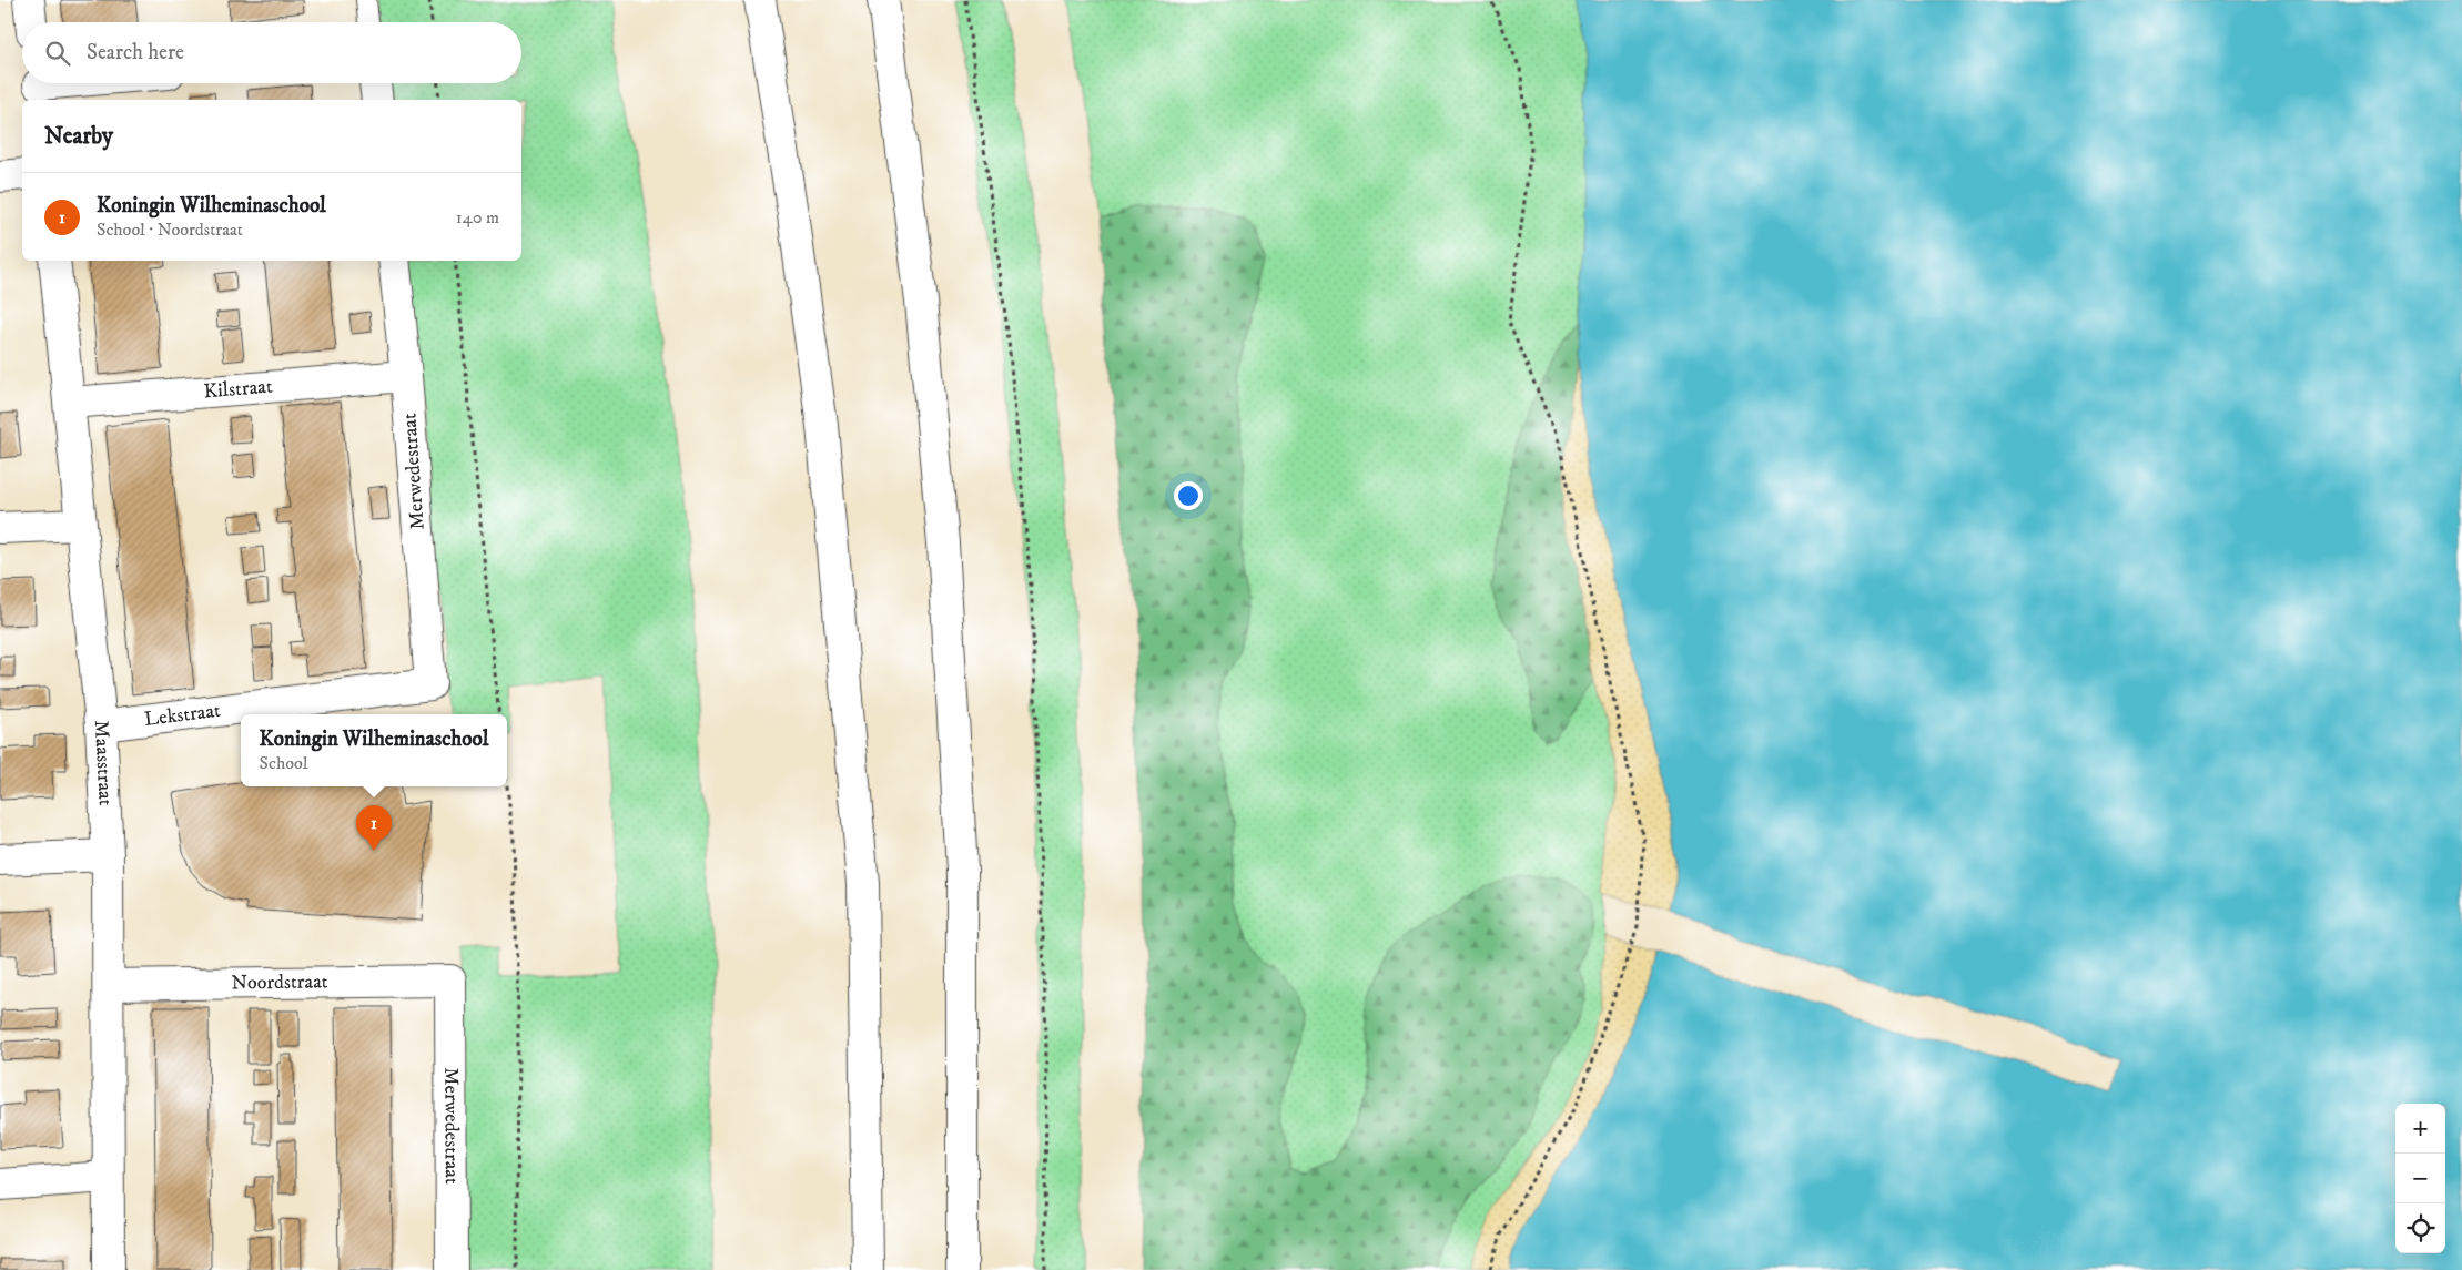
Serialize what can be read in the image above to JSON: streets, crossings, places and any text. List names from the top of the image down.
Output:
{
  "streets": {
    "main road": [
      "Kilstraat",
      "Merwedestraat",
      "Lekstraat",
      "Maasstraat",
      "Noordstraat"
    ]
  },
  "crossings": [
    ["Kilstraat", "Merwedestraat"],
    ["Kilstraat", "Maasstraat"],
    ["Merwedestraat", "Lekstraat"],
    ["Merwedestraat", "Noordstraat"],
    ["Lekstraat", "Maasstraat"],
    ["Maasstraat", "Noordstraat"]
  ],
  "page": {
    "search": "Search here",
    "heading": "Nearby",
    "list": [
      {
        "mark": "1",
        "name": "Koningin Wilheminaschool",
        "note": "School · Noordstraat",
        "value": "140 m"
      }
    ],
    "popup": ["Koningin Wilheminaschool", "School"],
    "pins": "1",
    "map_buttons": ["+", "−"]
  }
}
